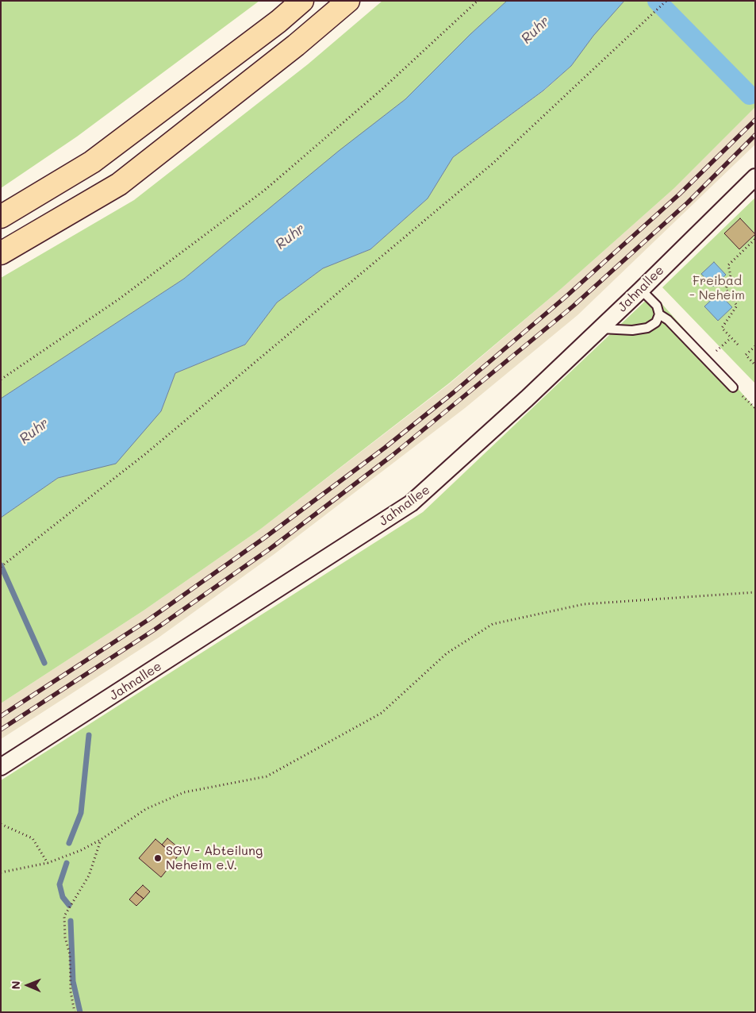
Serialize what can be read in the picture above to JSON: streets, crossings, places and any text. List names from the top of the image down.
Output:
{
  "streets": {
    "street": ["Jahnallee"]
  },
  "water": ["Ruhr"],
  "parks": ["Freibad - Neheim"],
  "places": ["SGV - Abteilung Neheim e.V."],
  "north": "left"
}
